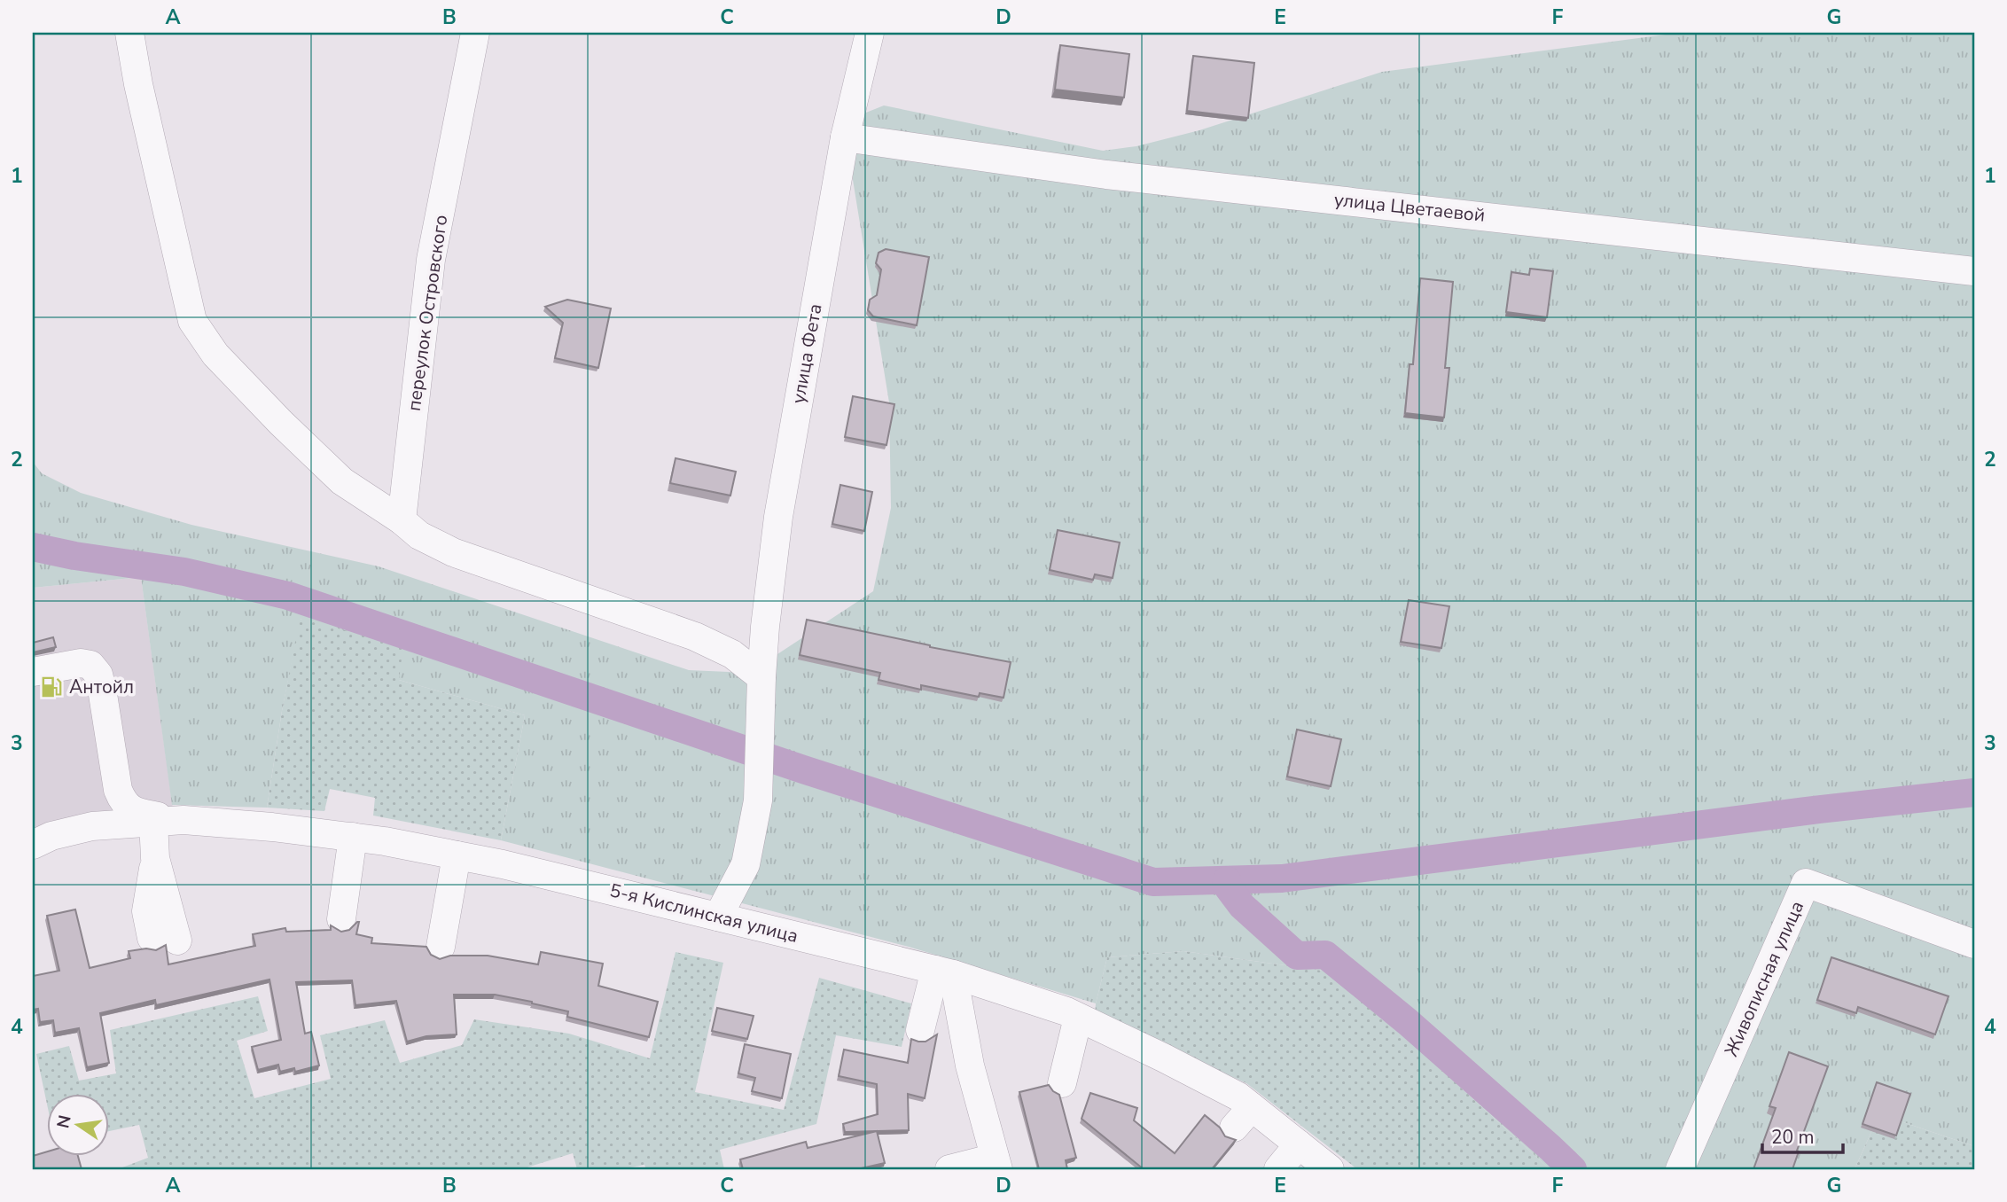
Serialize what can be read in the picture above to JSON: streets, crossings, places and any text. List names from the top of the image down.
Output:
{
  "streets": {
    "street": [
      "улица Цветаевой",
      "переулок Островского",
      "улица Фета",
      "5-я Кислинская улица",
      "Живописная улица"
    ]
  },
  "crossings": [
    ["улица Цветаевой", "улица Фета"],
    ["улица Фета", "5-я Кислинская улица"]
  ],
  "places": {
    "fuel station": ["Антойл"]
  },
  "scale_bar": "20 m",
  "north": "left",
  "grid": {
    "columns": [
      "A",
      "B",
      "C",
      "D",
      "E",
      "F",
      "G"
    ],
    "rows": [
      "1",
      "2",
      "3",
      "4"
    ]
  }
}
